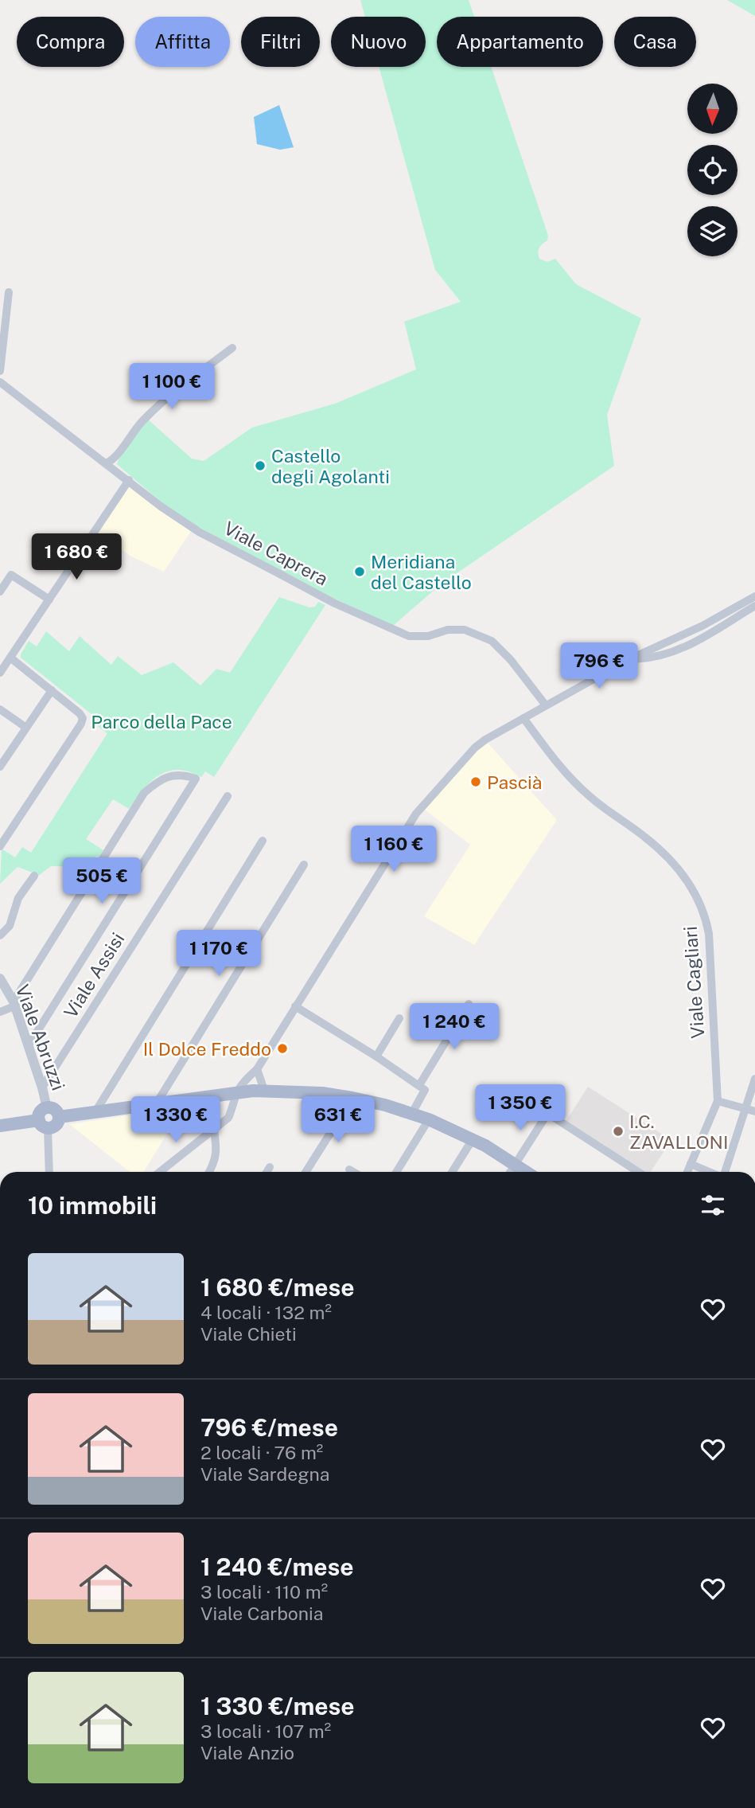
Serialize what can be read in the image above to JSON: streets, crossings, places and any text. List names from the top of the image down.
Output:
{
  "streets": {
    "street": [
      "Viale Caprera",
      "Viale Assisi",
      "Viale Cagliari",
      "Viale Abruzzi"
    ]
  },
  "crossings": [
    ["Viale Assisi", "Viale Abruzzi"]
  ],
  "parks": ["Parco della Pace"],
  "places": [
    "Castello degli Agolanti",
    "Meridiana del Castello",
    "Pascià",
    "Il Dolce Freddo",
    "I.C. ZAVALLONI"
  ],
  "north": "bottom",
  "page": {
    "chip": [
      "Compra",
      "Affitta",
      "Filtri",
      "Nuovo",
      "Appartamento",
      "Casa"
    ],
    "price": [
      "1 100 €",
      "1 680 €",
      "796 €",
      "1 160 €",
      "505 €",
      "1 170 €",
      "1 240 €",
      "1 350 €",
      "1 330 €",
      "631 €"
    ],
    "heading": "10 immobili",
    "list": [
      {
        "name": "1 680 €/mese",
        "note": "4 locali · 132 m² · Viale Chieti"
      },
      {
        "name": "796 €/mese",
        "note": "2 locali · 76 m² · Viale Sardegna"
      },
      {
        "name": "1 240 €/mese",
        "note": "3 locali · 110 m² · Viale Carbonia"
      },
      {
        "name": "1 330 €/mese",
        "note": "3 locali · 107 m² · Viale Anzio"
      }
    ]
  }
}
